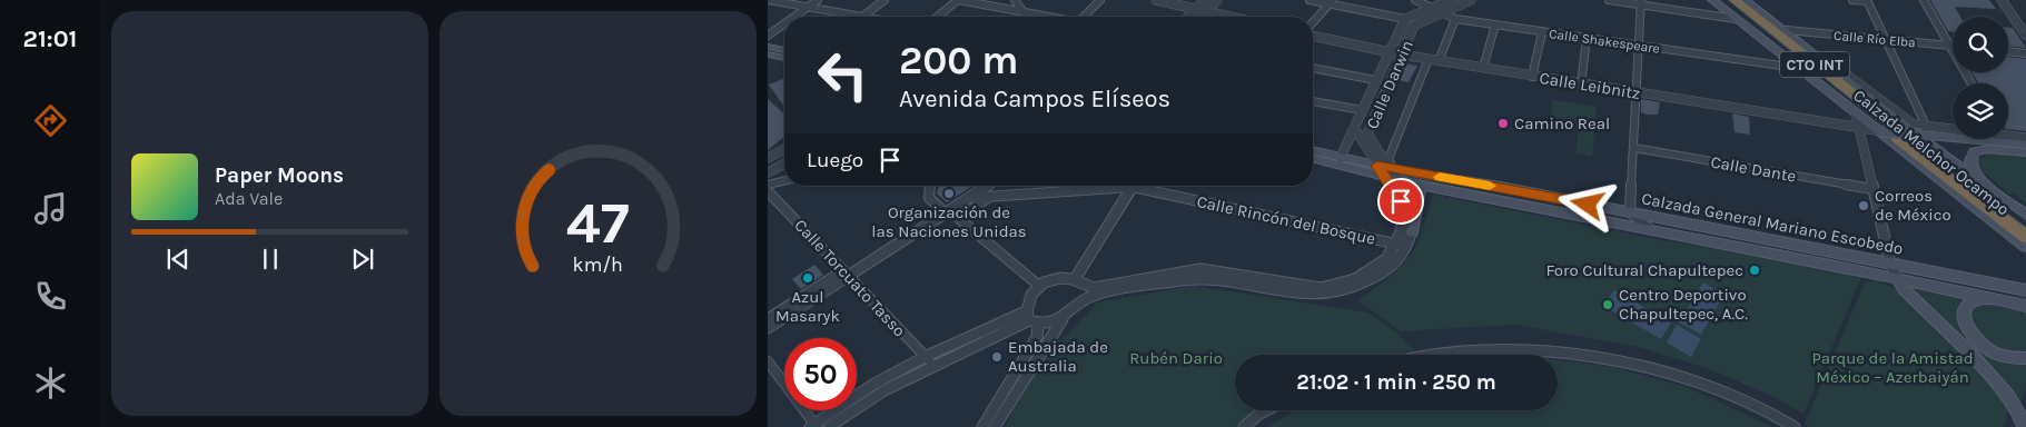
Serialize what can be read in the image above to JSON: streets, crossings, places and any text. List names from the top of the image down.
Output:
{
  "streets": {
    "highway": ["CTO INT"],
    "main road": ["Calzada Melchor Ocampo", "Calzada General Mariano Escobedo"],
    "street": [
      "Calle Río Elba",
      "Calle Shakespeare",
      "Calle Darwin",
      "Calle Leibnitz",
      "Calle Dante",
      "Calle Rincón del Bosque",
      "Calle Torcuato Tasso"
    ]
  },
  "crossings": [
    ["Calle Shakespeare", "Calle Darwin"],
    ["Calle Shakespeare", "Calzada Melchor Ocampo"],
    ["CTO INT", "Calle Leibnitz"],
    ["CTO INT", "Calzada Melchor Ocampo"],
    ["Calle Darwin", "Calle Leibnitz"],
    ["Calle Darwin", "Calzada General Mariano Escobedo"],
    ["Calle Leibnitz", "Calzada Melchor Ocampo"]
  ],
  "parks": ["Rubén Dario", "Parque de la Amistad México – Azerbaiyán"],
  "places": [
    "Camino Real",
    "Organización de las Naciones Unidas",
    "Correos de México",
    "Foro Cultural Chapultepec",
    "Azul Masaryk",
    "Centro Deportivo Chapultepec, A.C.",
    "Embajada de Australia"
  ],
  "page": {
    "tabs": "21:01",
    "turn": ["200 m", "Avenida Campos Elíseos"],
    "then": "Luego",
    "song": ["Paper Moons", "Ada Vale"],
    "limit": "50",
    "trip": "21:02 · 1 min · 250 m",
    "gauge": ["47", "km/h"]
  }
}
